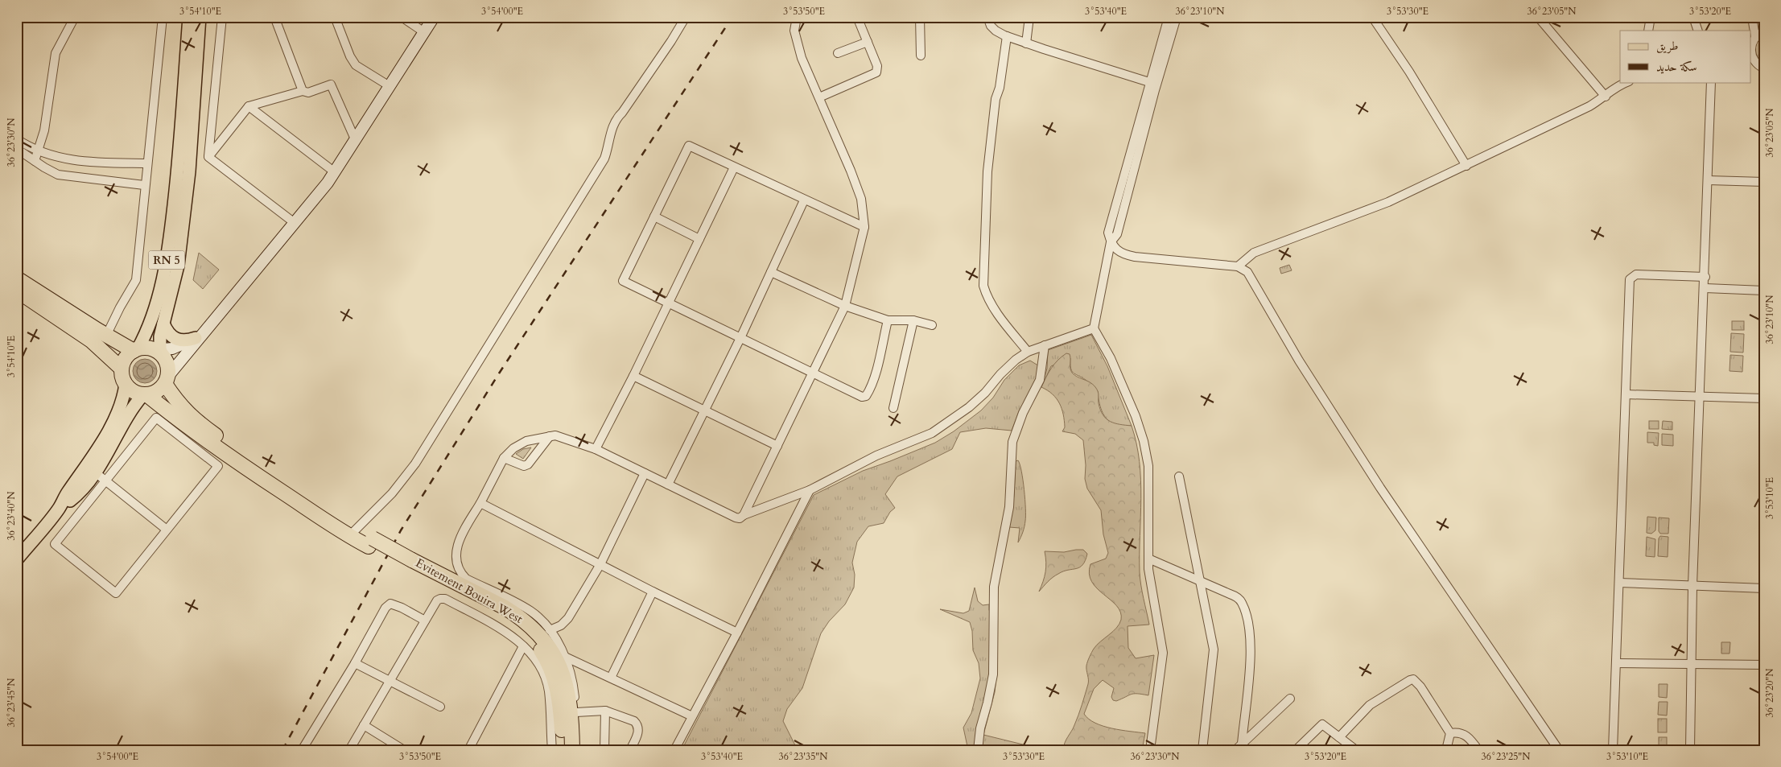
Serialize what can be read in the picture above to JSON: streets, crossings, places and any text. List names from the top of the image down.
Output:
{
  "streets": {
    "highway": ["Evitement Bouira West"],
    "main road": ["RN 5"]
  },
  "legend": ["طريق", "سكة حديد"],
  "coordinates": [
    "3°54'10\"E",
    "3°54'00\"E",
    "3°53'50\"E",
    "3°53'40\"E",
    "36°23'10\"N",
    "3°53'30\"E",
    "36°23'05\"N",
    "3°53'20\"E",
    "36°23'30\"N",
    "3°53'10\"E",
    "36°23'40\"N",
    "36°23'20\"N",
    "36°23'45\"N",
    "36°23'35\"N",
    "36°23'25\"N"
  ]
}
